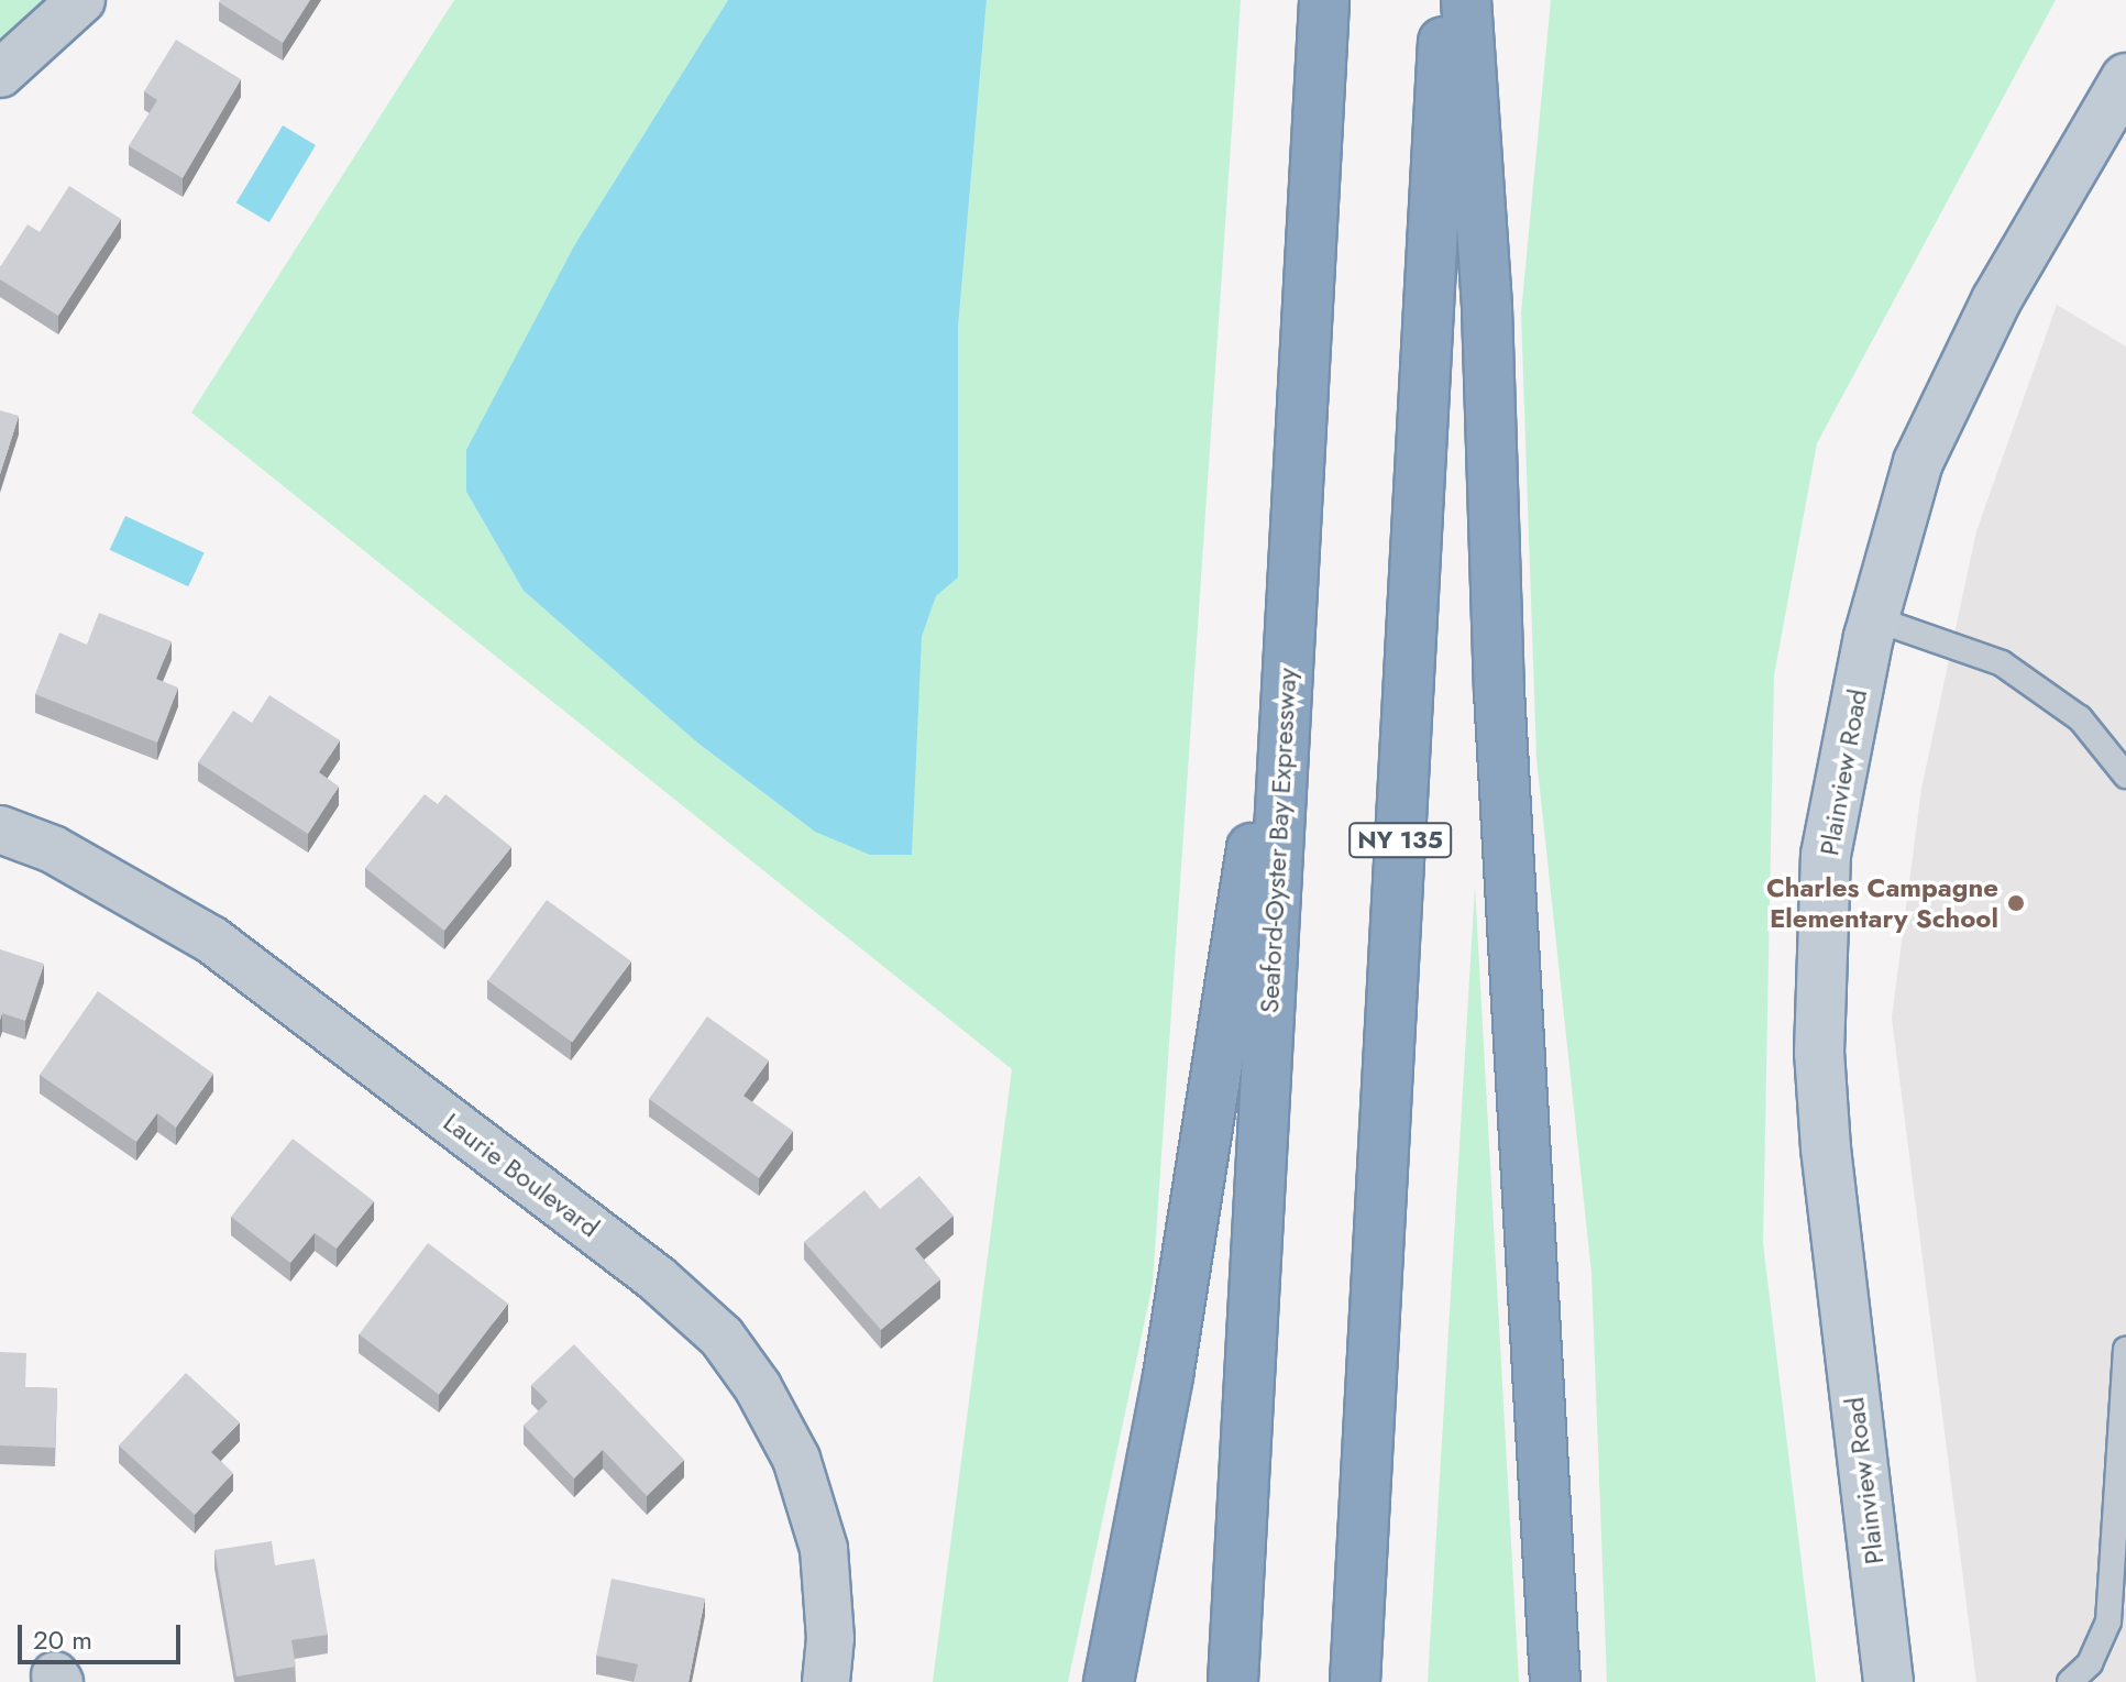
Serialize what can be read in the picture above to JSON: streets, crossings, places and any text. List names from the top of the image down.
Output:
{
  "streets": {
    "highway": ["Seaford-Oyster Bay Expressway", "NY 135"],
    "main road": ["Plainview Road"],
    "street": ["Laurie Boulevard"]
  },
  "places": ["Charles Campagne Elementary School"],
  "scale_bar": "20 m"
}
